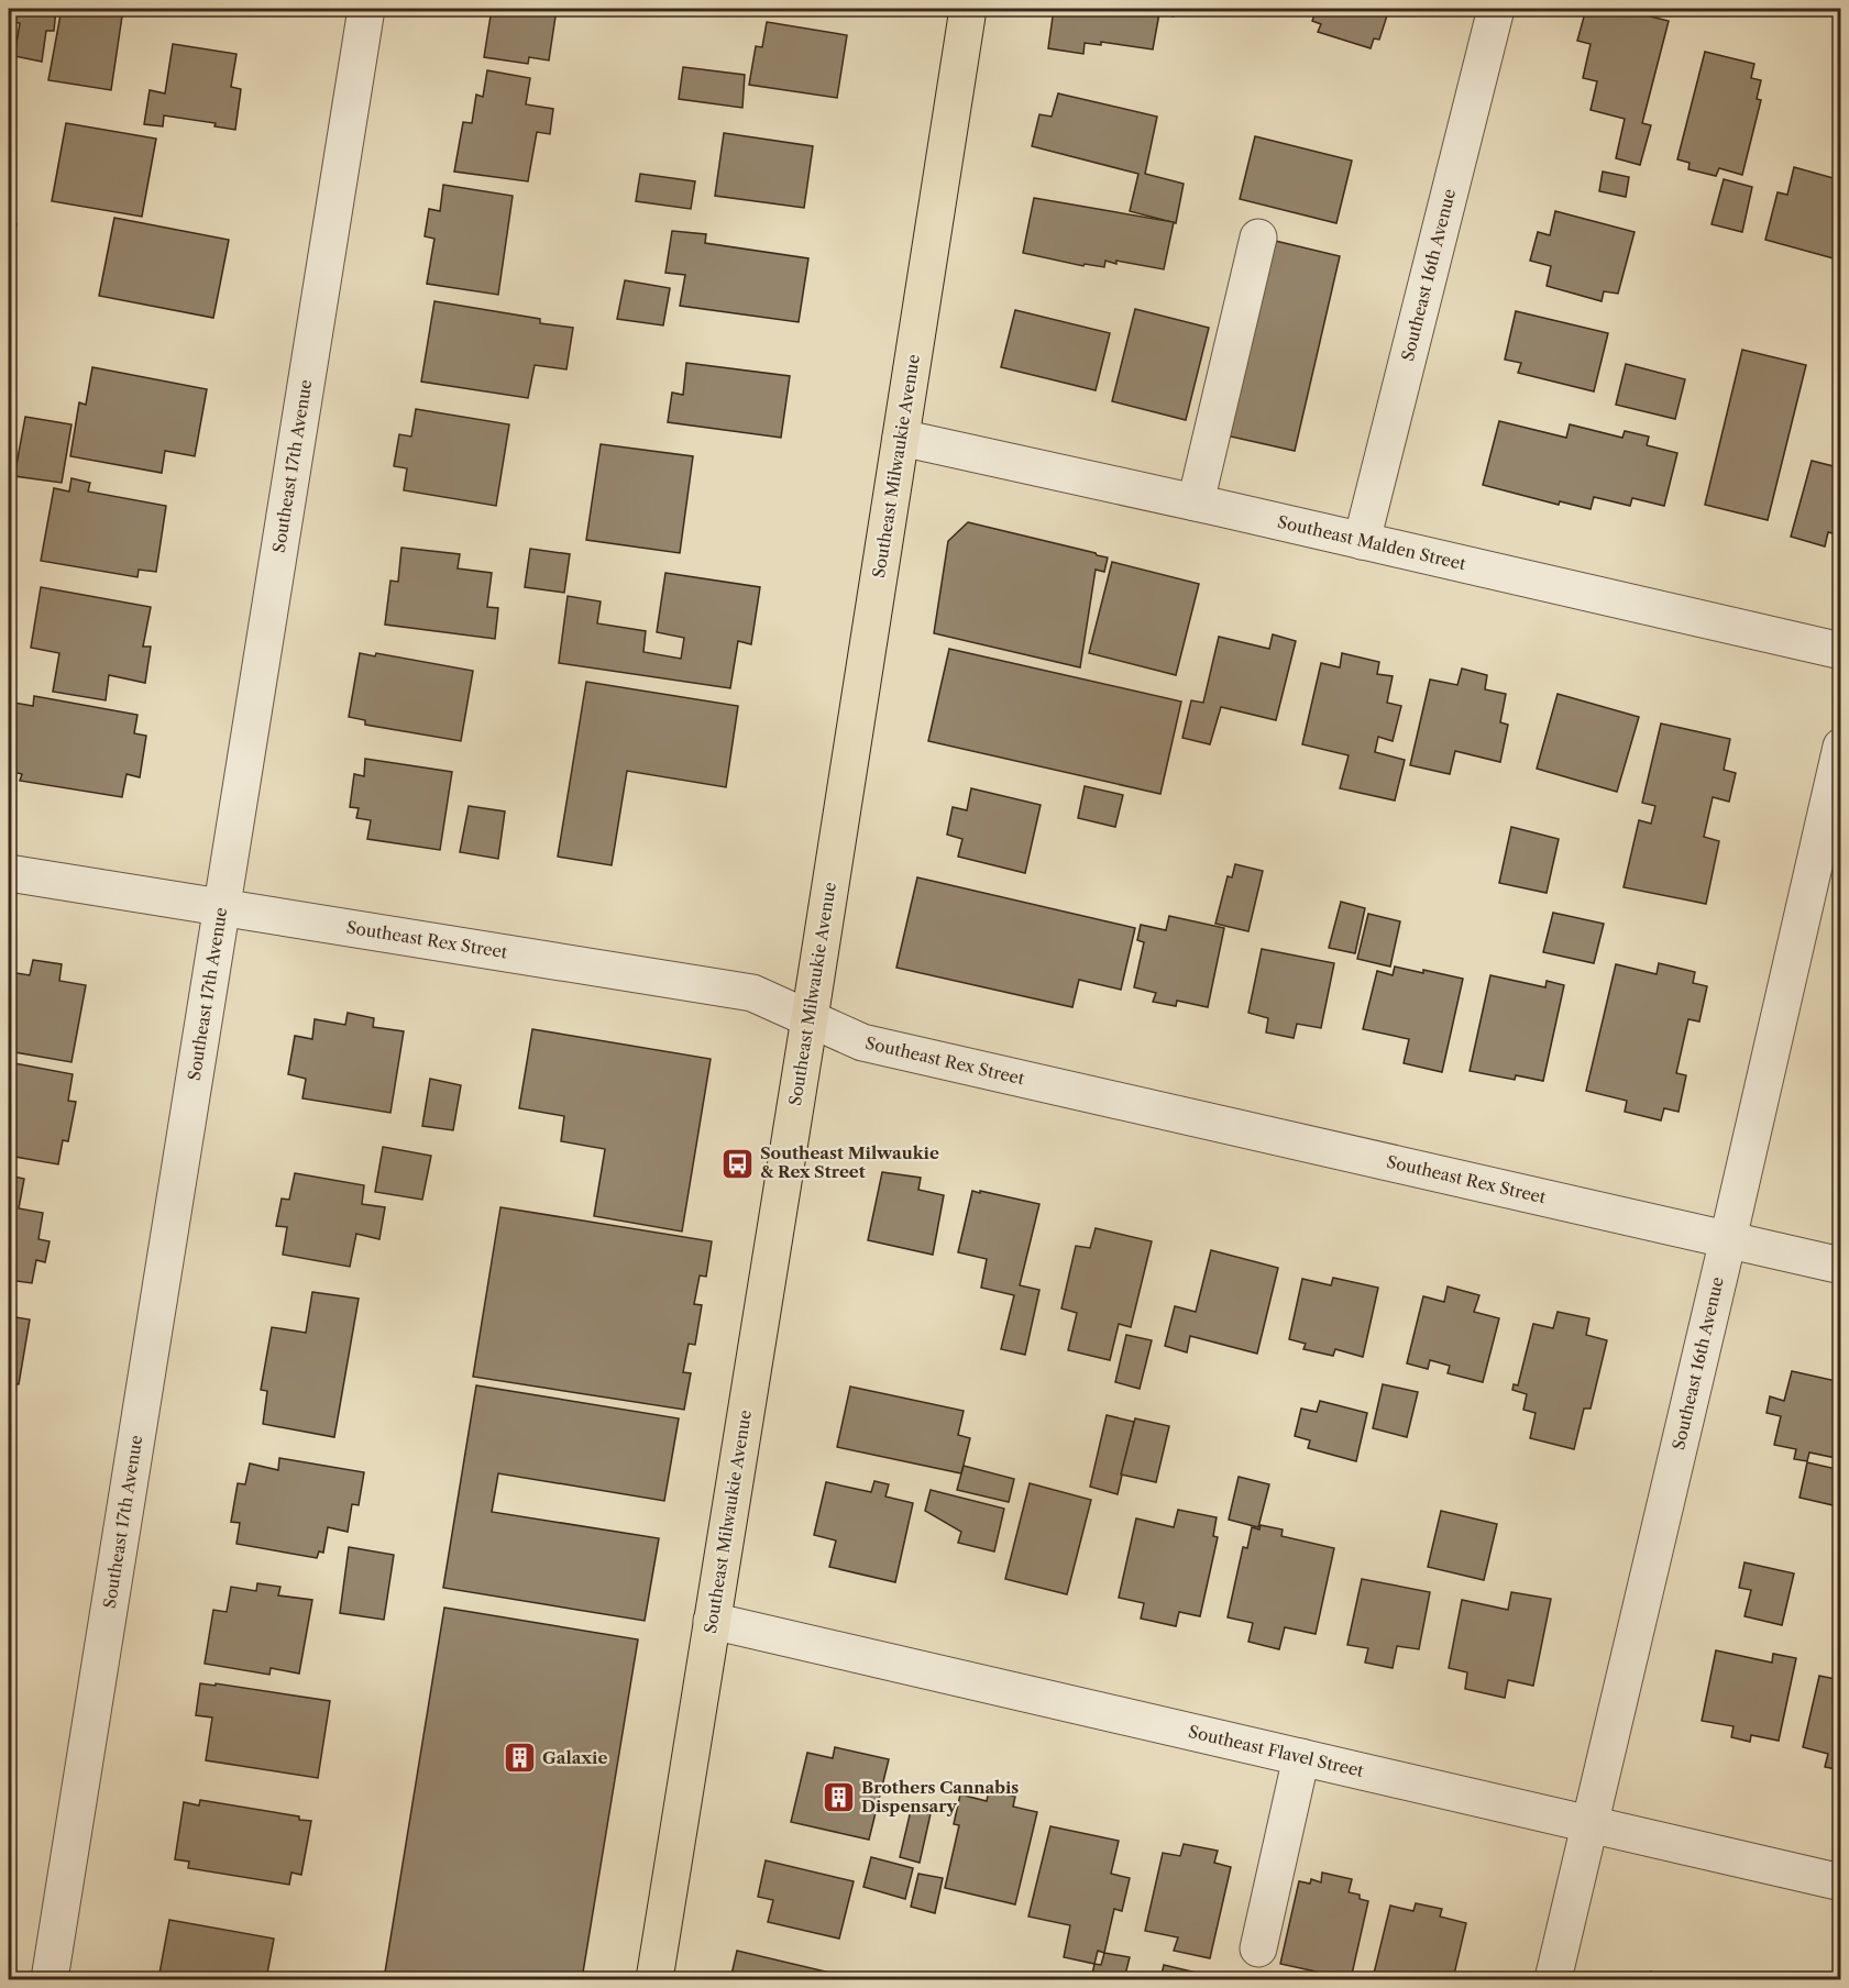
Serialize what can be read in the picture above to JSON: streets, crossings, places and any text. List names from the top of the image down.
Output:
{
  "streets": {
    "main road": ["Southeast Milwaukie Avenue"],
    "street": [
      "Southeast 16th Avenue",
      "Southeast 17th Avenue",
      "Southeast Malden Street",
      "Southeast Rex Street",
      "Southeast Flavel Street"
    ]
  },
  "crossings": [
    ["Southeast 16th Avenue", "Southeast Malden Street"],
    ["Southeast 16th Avenue", "Southeast Rex Street"],
    ["Southeast 16th Avenue", "Southeast Flavel Street"],
    ["Southeast 17th Avenue", "Southeast Rex Street"],
    ["Southeast Milwaukie Avenue", "Southeast Malden Street"],
    ["Southeast Milwaukie Avenue", "Southeast Rex Street"],
    ["Southeast Milwaukie Avenue", "Southeast Flavel Street"]
  ],
  "places": {
    "bus stop": ["Southeast Milwaukie & Rex Street"],
    "building": ["Galaxie", "Brothers Cannabis Dispensary"]
  }
}
